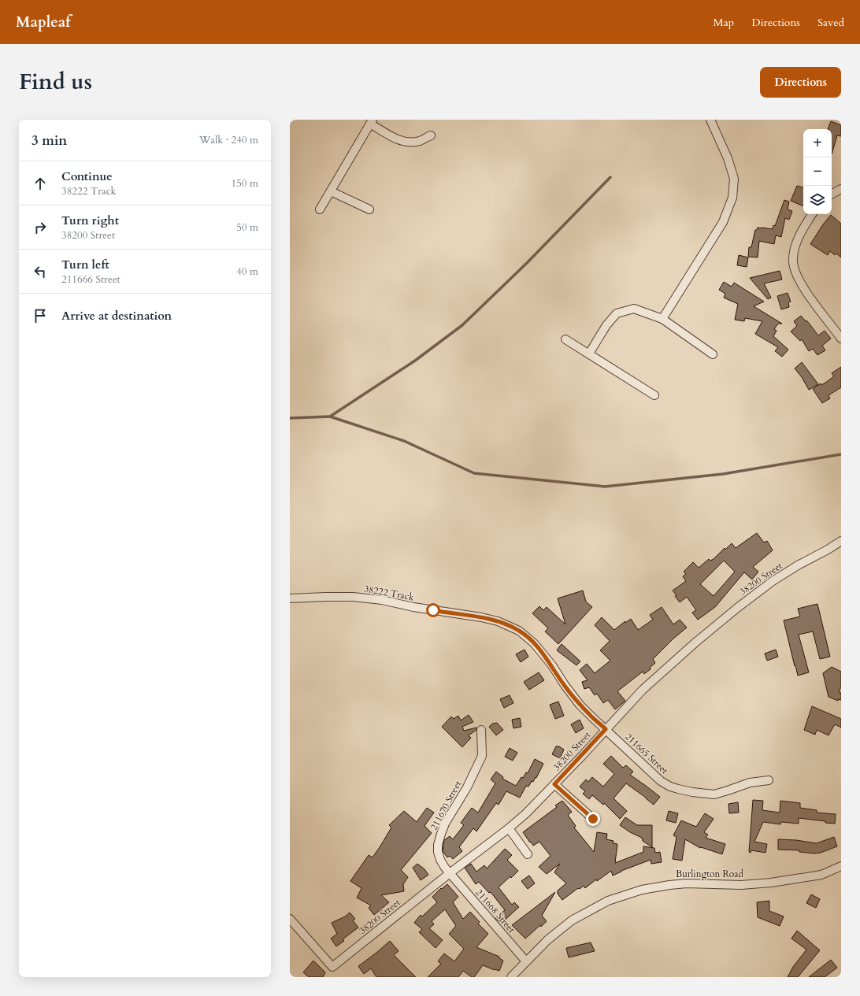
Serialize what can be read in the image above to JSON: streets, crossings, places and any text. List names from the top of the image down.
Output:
{
  "streets": {
    "street": [
      "38200 Street",
      "38222 Track",
      "211665 Street",
      "211670 Street",
      "Burlington Road",
      "211668 Street"
    ]
  },
  "crossings": [
    ["38200 Street", "38222 Track"],
    ["38200 Street", "211665 Street"],
    ["38200 Street", "211670 Street"],
    ["38200 Street", "211668 Street"],
    ["38222 Track", "211665 Street"],
    ["211670 Street", "211668 Street"],
    ["Burlington Road", "211668 Street"]
  ],
  "page": {
    "header": "Mapleaf",
    "nav": ["Map", "Directions", "Saved"],
    "title": "Find us",
    "buttons": "Directions",
    "heading": ["3 min", "Walk · 240 m"],
    "map_buttons": ["+", "−"],
    "list": [
      ["Continue", "38222 Track", "150 m"],
      ["Turn right", "38200 Street", "50 m"],
      ["Turn left", "211666 Street", "40 m"],
      "Arrive at destination"
    ]
  }
}
